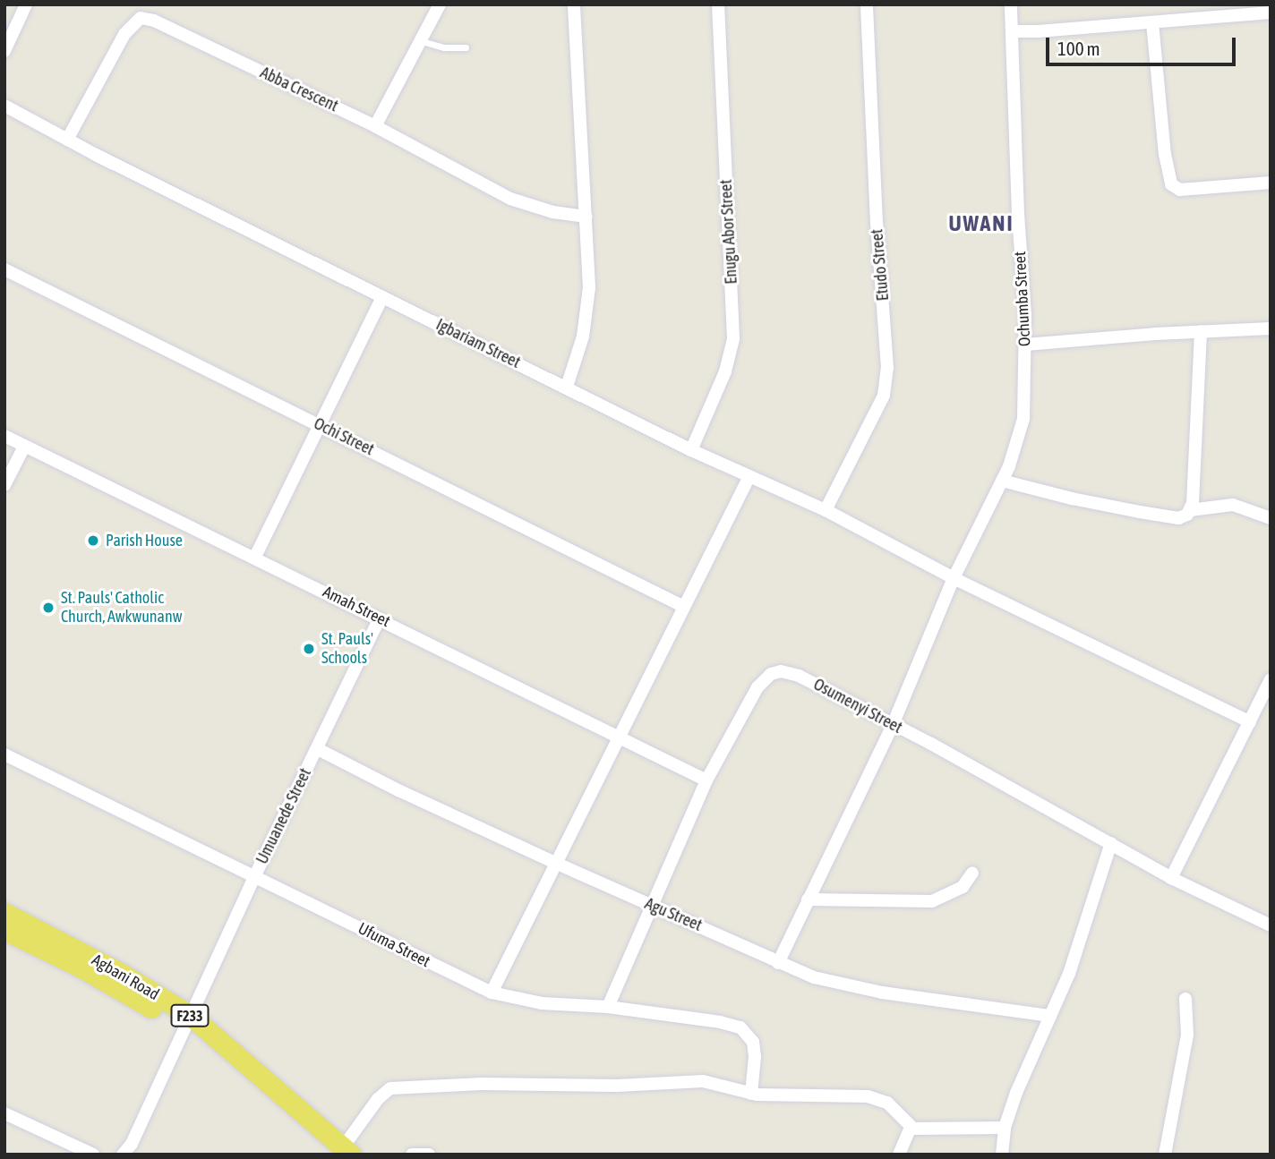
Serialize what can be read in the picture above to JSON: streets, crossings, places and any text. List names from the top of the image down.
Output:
{
  "streets": {
    "main road": ["Agbani Road", "F233"],
    "street": [
      "Abba Crescent",
      "Enugu Abor Street",
      "Etudo Street",
      "Ochumba Street",
      "Igbariam Street",
      "Ochi Street",
      "Amah Street",
      "Osumenyi Street",
      "Umuanede Street",
      "Agu Street",
      "Ufuma Street"
    ]
  },
  "crossings": [
    ["Abba Crescent", "Igbariam Street"],
    ["Enugu Abor Street", "Igbariam Street"],
    ["Etudo Street", "Igbariam Street"],
    ["Ochumba Street", "Igbariam Street"],
    ["Ochumba Street", "Osumenyi Street"],
    ["Ochumba Street", "Agu Street"],
    ["Amah Street", "Osumenyi Street"],
    ["Amah Street", "Umuanede Street"],
    ["Osumenyi Street", "Agu Street"],
    ["Osumenyi Street", "Ufuma Street"],
    ["Umuanede Street", "Agu Street"],
    ["Umuanede Street", "Ufuma Street"],
    ["Umuanede Street", "Agbani Road"]
  ],
  "districts": ["UWANI"],
  "places": ["Parish House", "St. Pauls' Catholic Church, Awkwunanw", "St. Pauls' Schools"],
  "scale_bar": "100 m"
}
